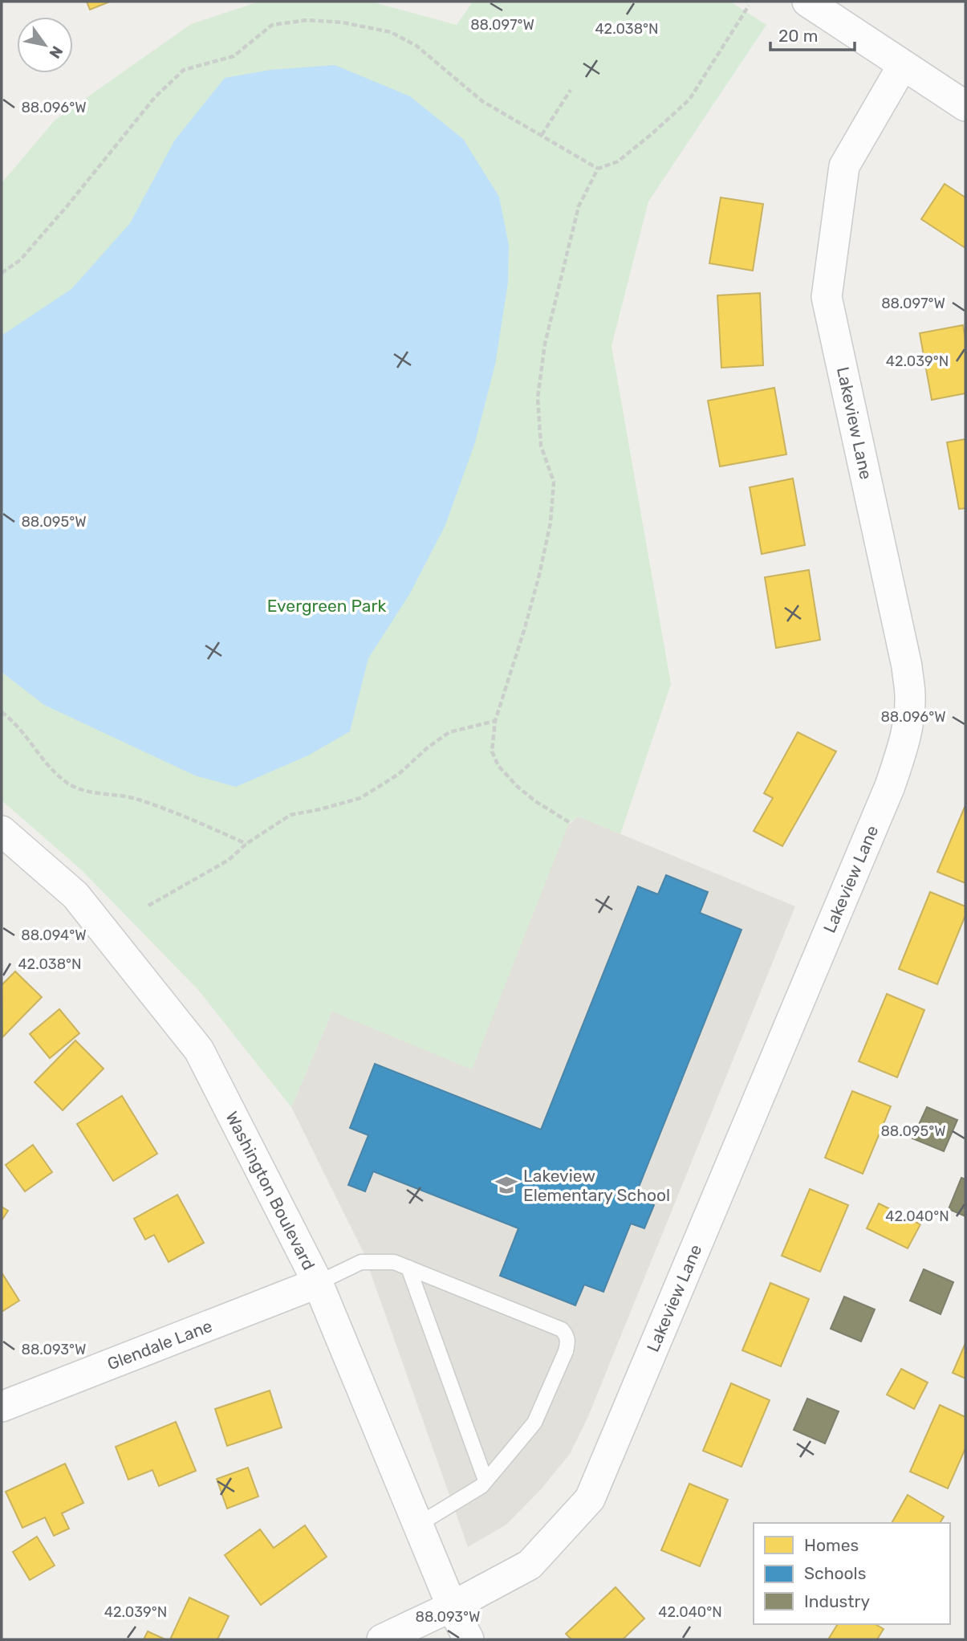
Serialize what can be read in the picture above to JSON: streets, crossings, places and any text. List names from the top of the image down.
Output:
{
  "streets": {
    "street": ["Lakeview Lane", "Washington Boulevard", "Glendale Lane"]
  },
  "crossings": [
    ["Lakeview Lane", "Washington Boulevard"],
    ["Washington Boulevard", "Glendale Lane"]
  ],
  "parks": ["Evergreen Park"],
  "places": {
    "school or university": ["Lakeview Elementary School"]
  },
  "legend": ["Homes", "Schools", "Industry"],
  "scale_bar": "20 m",
  "north": "bottom right",
  "coordinates": [
    "88.097°W",
    "42.038°N",
    "88.096°W",
    "42.039°N",
    "88.095°W",
    "88.094°W",
    "42.040°N",
    "88.093°W"
  ]
}
